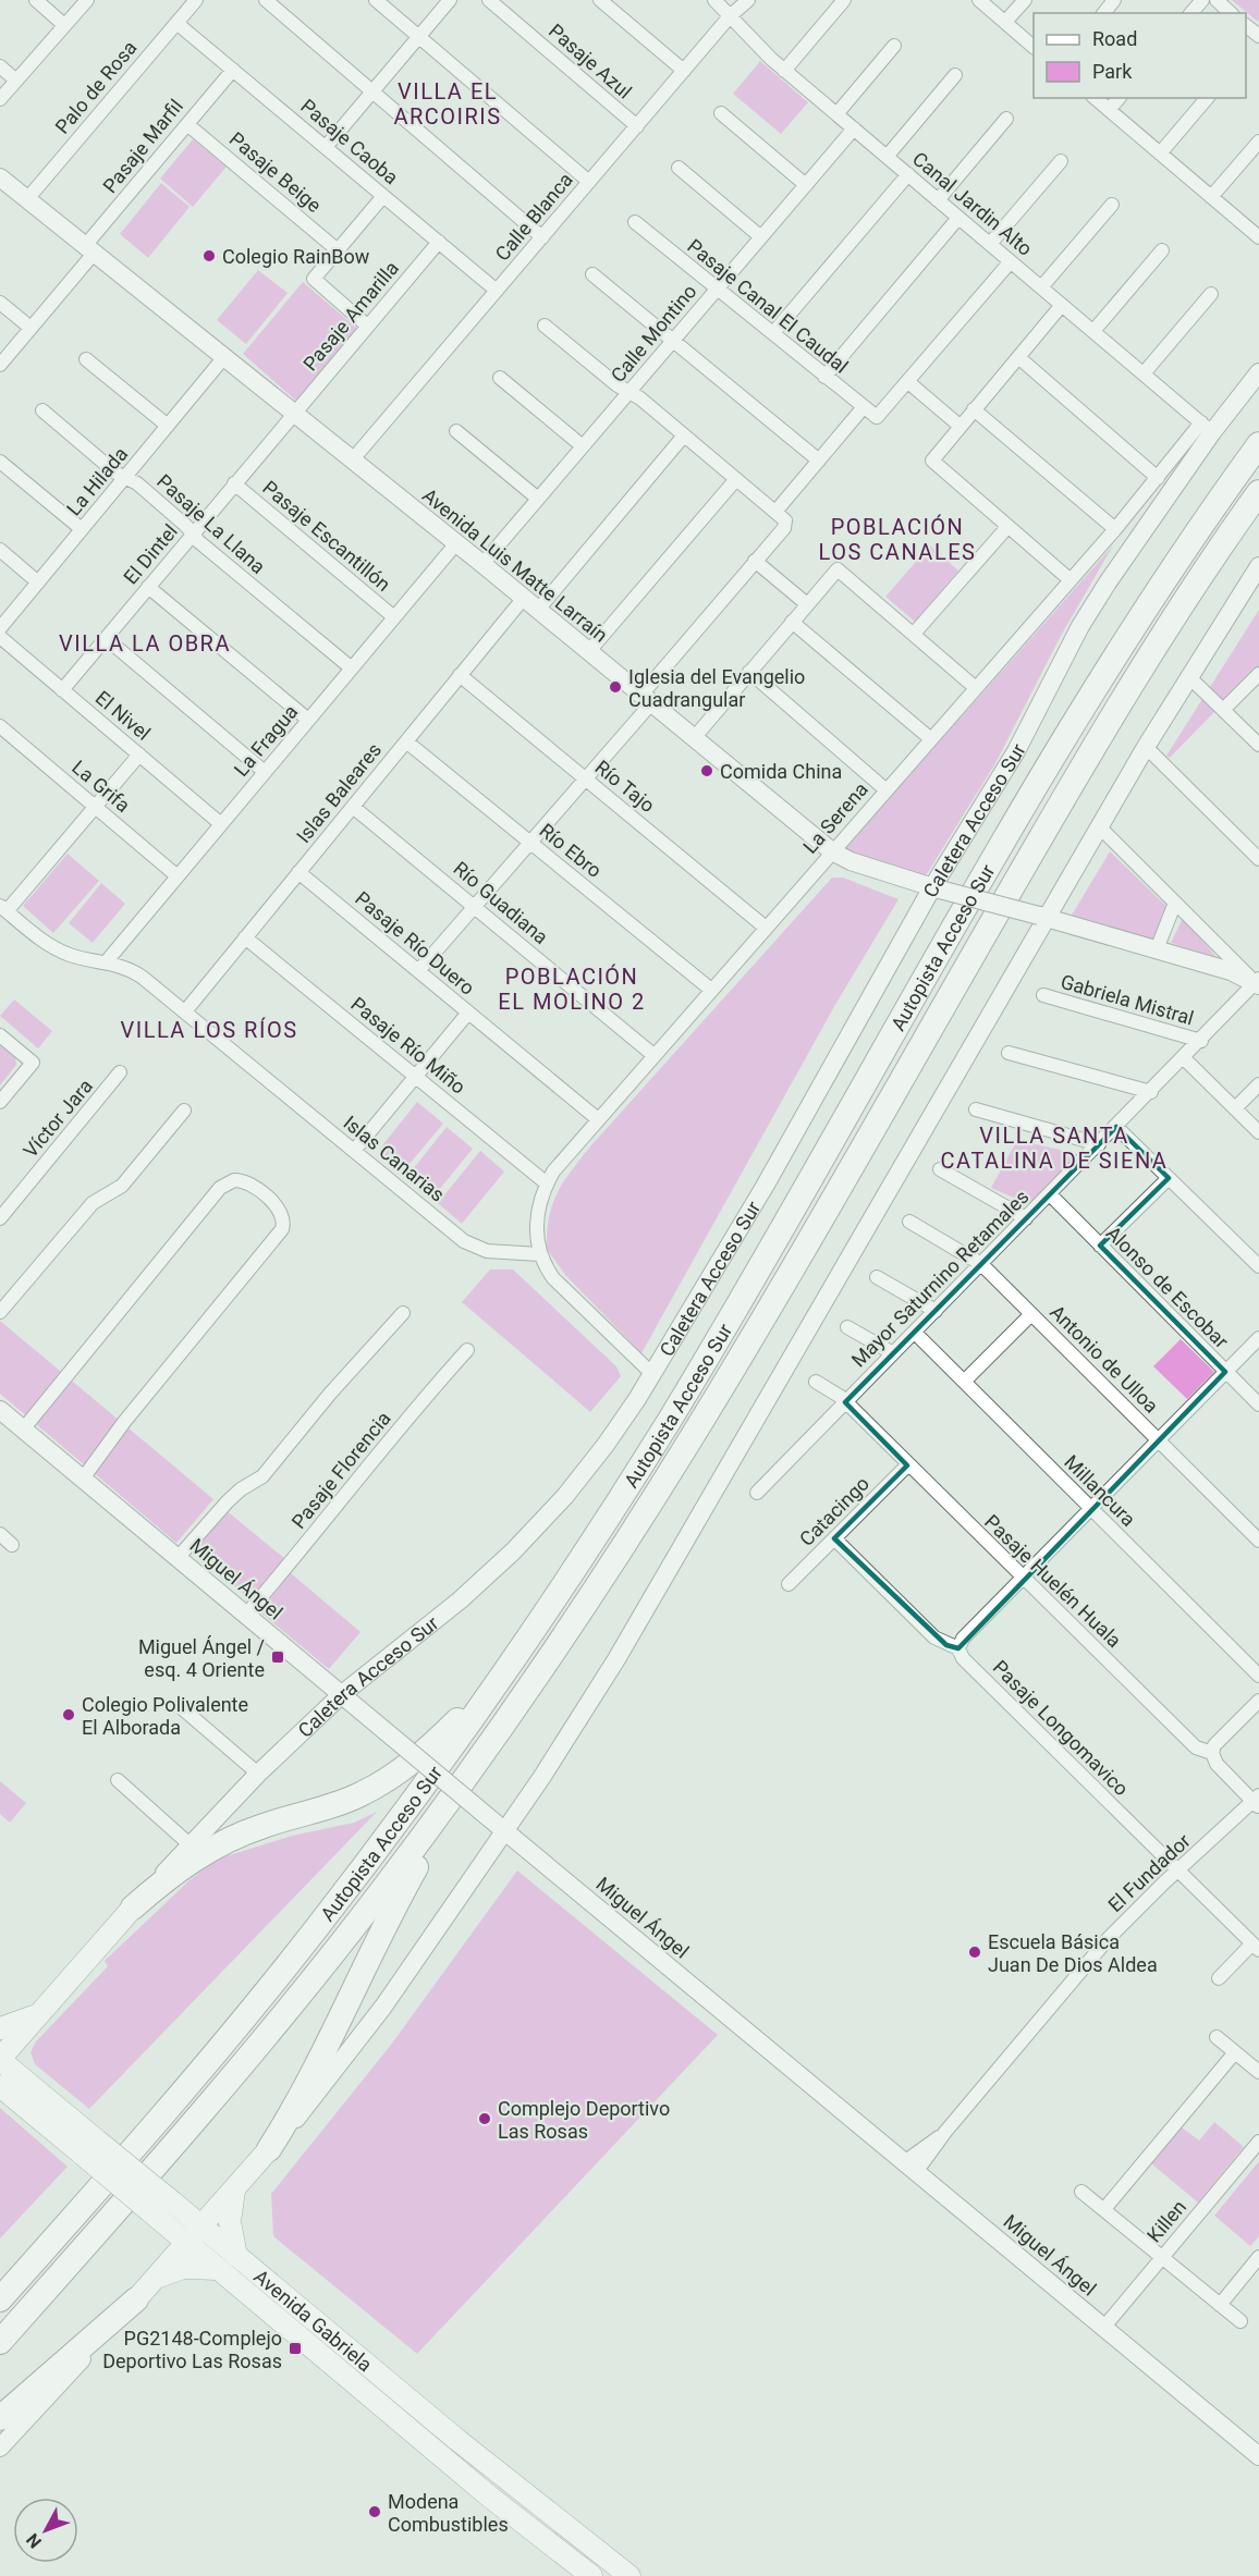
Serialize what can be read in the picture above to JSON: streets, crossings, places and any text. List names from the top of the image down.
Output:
{
  "streets": {
    "highway": ["Autopista Acceso Sur"],
    "main road": [
      "Avenida Luis Matte Larraín",
      "Caletera Acceso Sur",
      "Miguel Ángel",
      "Avenida Gabriela"
    ],
    "street": [
      "Pasaje Azul",
      "Palo de Rosa",
      "Pasaje Caoba",
      "Pasaje Marfil",
      "Pasaje Beige",
      "Canal Jardin Alto",
      "Calle Blanca",
      "Pasaje Canal El Caudal",
      "Pasaje Amarilla",
      "Calle Montino",
      "La Hilada",
      "Pasaje La Llana",
      "Pasaje Escantillón",
      "El Dintel",
      "El Nivel",
      "La Fragua",
      "La Grifa",
      "Río Tajo",
      "Islas Baleares",
      "La Serena",
      "Río Ebro",
      "Río Guadiana",
      "Pasaje Río Duero",
      "Gabriela Mistral",
      "Pasaje Río Miño",
      "Víctor Jara",
      "Islas Canarias",
      "Mayor Saturnino Retamales",
      "Alonso de Escobar",
      "Antonio de Ulloa",
      "Pasaje Florencia",
      "Millancura",
      "Catacingo",
      "Pasaje Huelén Huala",
      "Pasaje Longomavico",
      "El Fundador",
      "Killen"
    ]
  },
  "crossings": [
    ["Pasaje Azul", "Calle Blanca"],
    ["Palo de Rosa", "Pasaje Caoba"],
    ["Palo de Rosa", "Avenida Luis Matte Larraín"],
    ["Pasaje Caoba", "Pasaje Marfil"],
    ["Pasaje Caoba", "Calle Blanca"],
    ["Pasaje Caoba", "Pasaje Amarilla"],
    ["Pasaje Marfil", "Pasaje Beige"],
    ["Pasaje Marfil", "Avenida Luis Matte Larraín"],
    ["Canal Jardin Alto", "Calle Blanca"],
    ["Canal Jardin Alto", "Calle Montino"],
    ["Canal Jardin Alto", "La Serena"],
    ["Canal Jardin Alto", "Caletera Acceso Sur"],
    ["Calle Blanca", "Avenida Luis Matte Larraín"],
    ["Pasaje Canal El Caudal", "Calle Montino"],
    ["Pasaje Amarilla", "El Dintel"],
    ["Pasaje Amarilla", "Avenida Luis Matte Larraín"],
    ["Calle Montino", "Avenida Luis Matte Larraín"],
    ["La Hilada", "Pasaje La Llana"],
    ["La Hilada", "Avenida Luis Matte Larraín"],
    ["Pasaje La Llana", "El Dintel"],
    ["Pasaje La Llana", "La Fragua"],
    ["Pasaje Escantillón", "El Dintel"],
    ["Pasaje Escantillón", "La Fragua"],
    ["El Dintel", "Avenida Luis Matte Larraín"],
    ["El Dintel", "El Nivel"],
    ["Avenida Luis Matte Larraín", "La Fragua"],
    ["Avenida Luis Matte Larraín", "Islas Baleares"],
    ["Avenida Luis Matte Larraín", "La Serena"],
    ["Avenida Luis Matte Larraín", "Caletera Acceso Sur"],
    ["Avenida Luis Matte Larraín", "Mayor Saturnino Retamales"],
    ["El Nivel", "La Fragua"],
    ["La Fragua", "La Grifa"],
    ["La Fragua", "Islas Canarias"],
    ["Río Tajo", "Islas Baleares"],
    ["Río Tajo", "La Serena"],
    ["Islas Baleares", "Río Ebro"],
    ["Islas Baleares", "Río Guadiana"],
    ["Islas Baleares", "Pasaje Río Duero"],
    ["Islas Baleares", "Pasaje Río Miño"],
    ["Islas Baleares", "Islas Canarias"],
    ["La Serena", "Caletera Acceso Sur"],
    ["La Serena", "Río Ebro"],
    ["La Serena", "Río Guadiana"],
    ["La Serena", "Pasaje Río Duero"],
    ["La Serena", "Pasaje Río Miño"],
    ["La Serena", "Islas Canarias"],
    ["Caletera Acceso Sur", "Miguel Ángel"],
    ["Caletera Acceso Sur", "Avenida Gabriela"],
    ["Gabriela Mistral", "Mayor Saturnino Retamales"],
    ["Mayor Saturnino Retamales", "Alonso de Escobar"],
    ["Mayor Saturnino Retamales", "Antonio de Ulloa"],
    ["Mayor Saturnino Retamales", "Millancura"],
    ["Mayor Saturnino Retamales", "Pasaje Huelén Huala"],
    ["Pasaje Florencia", "Miguel Ángel"],
    ["Catacingo", "Pasaje Huelén Huala"],
    ["Catacingo", "Pasaje Longomavico"],
    ["Miguel Ángel", "El Fundador"],
    ["Miguel Ángel", "Killen"],
    ["Pasaje Huelén Huala", "El Fundador"],
    ["Pasaje Longomavico", "El Fundador"]
  ],
  "districts": [
    "VILLA EL ARCOIRIS",
    "POBLACIÓN LOS CANALES",
    "VILLA LA OBRA",
    "POBLACIÓN EL MOLINO 2",
    "VILLA LOS RÍOS",
    "VILLA SANTA CATALINA DE SIENA"
  ],
  "places": {
    "other": [
      "Colegio RainBow",
      "Iglesia del Evangelio Cuadrangular",
      "Comida China",
      "Colegio Polivalente El Alborada",
      "Escuela Básica Juan De Dios Aldea",
      "Complejo Deportivo Las Rosas",
      "Modena Combustibles"
    ],
    "transit": ["Miguel Ángel / esq. 4 Oriente", "PG2148-Complejo Deportivo Las Rosas"]
  },
  "legend": ["Road", "Park"],
  "north": "bottom left"
}
